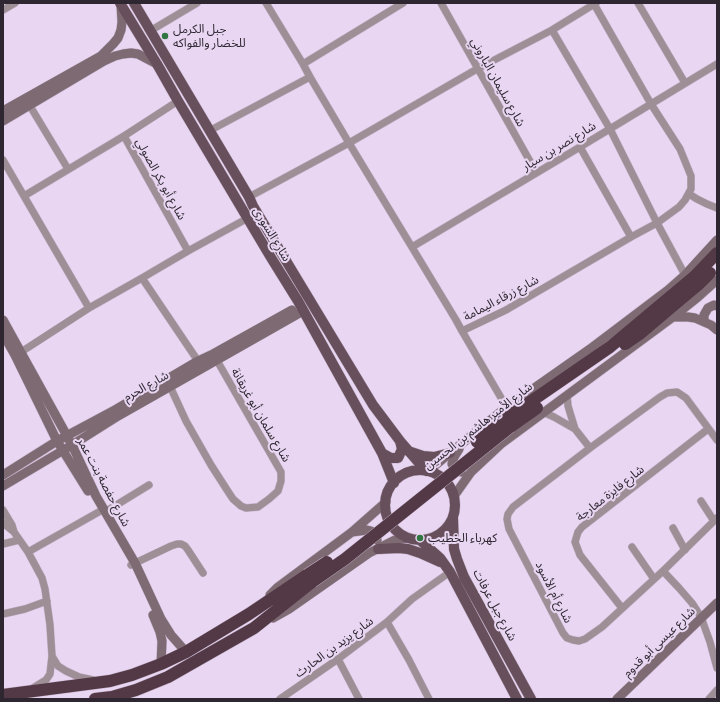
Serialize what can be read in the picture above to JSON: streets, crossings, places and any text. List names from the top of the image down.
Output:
{
  "streets": {
    "highway": ["شارع الأمير هاشم بن الحسين"],
    "main road": ["شارع الشورى", "شارع جبل عرفات"],
    "street": [
      "شارع سليمان الباروني",
      "شارع نصر بن سيار",
      "شارع أبو بكر الصولي",
      "شارع زرقاء اليمامة",
      "شارع الحرم",
      "شارع سلمان أبو غريقانة",
      "شارع حفصة بنت عمر",
      "شارع فايزة معارجة",
      "شارع أم الأسود",
      "شارع عيسى أبو قدوم",
      "شارع يزيد بن الحارث"
    ]
  },
  "crossings": [
    ["شارع سليمان الباروني", "شارع نصر بن سيار"],
    ["شارع نصر بن سيار", "شارع زرقاء اليمامة"],
    ["شارع الشورى", "شارع الحرم"],
    ["شارع الشورى", "شارع الأمير هاشم بن الحسين"],
    ["شارع الشورى", "شارع جبل عرفات"],
    ["شارع الحرم", "شارع سلمان أبو غريقانة"],
    ["شارع الحرم", "شارع حفصة بنت عمر"],
    ["شارع الأمير هاشم بن الحسين", "شارع حفصة بنت عمر"],
    ["شارع الأمير هاشم بن الحسين", "شارع جبل عرفات"],
    ["شارع فايزة معارجة", "شارع أم الأسود"]
  ],
  "places": ["جبل الكرمل للخضار والفواكه", "كهرباء الخطيب"]
}
